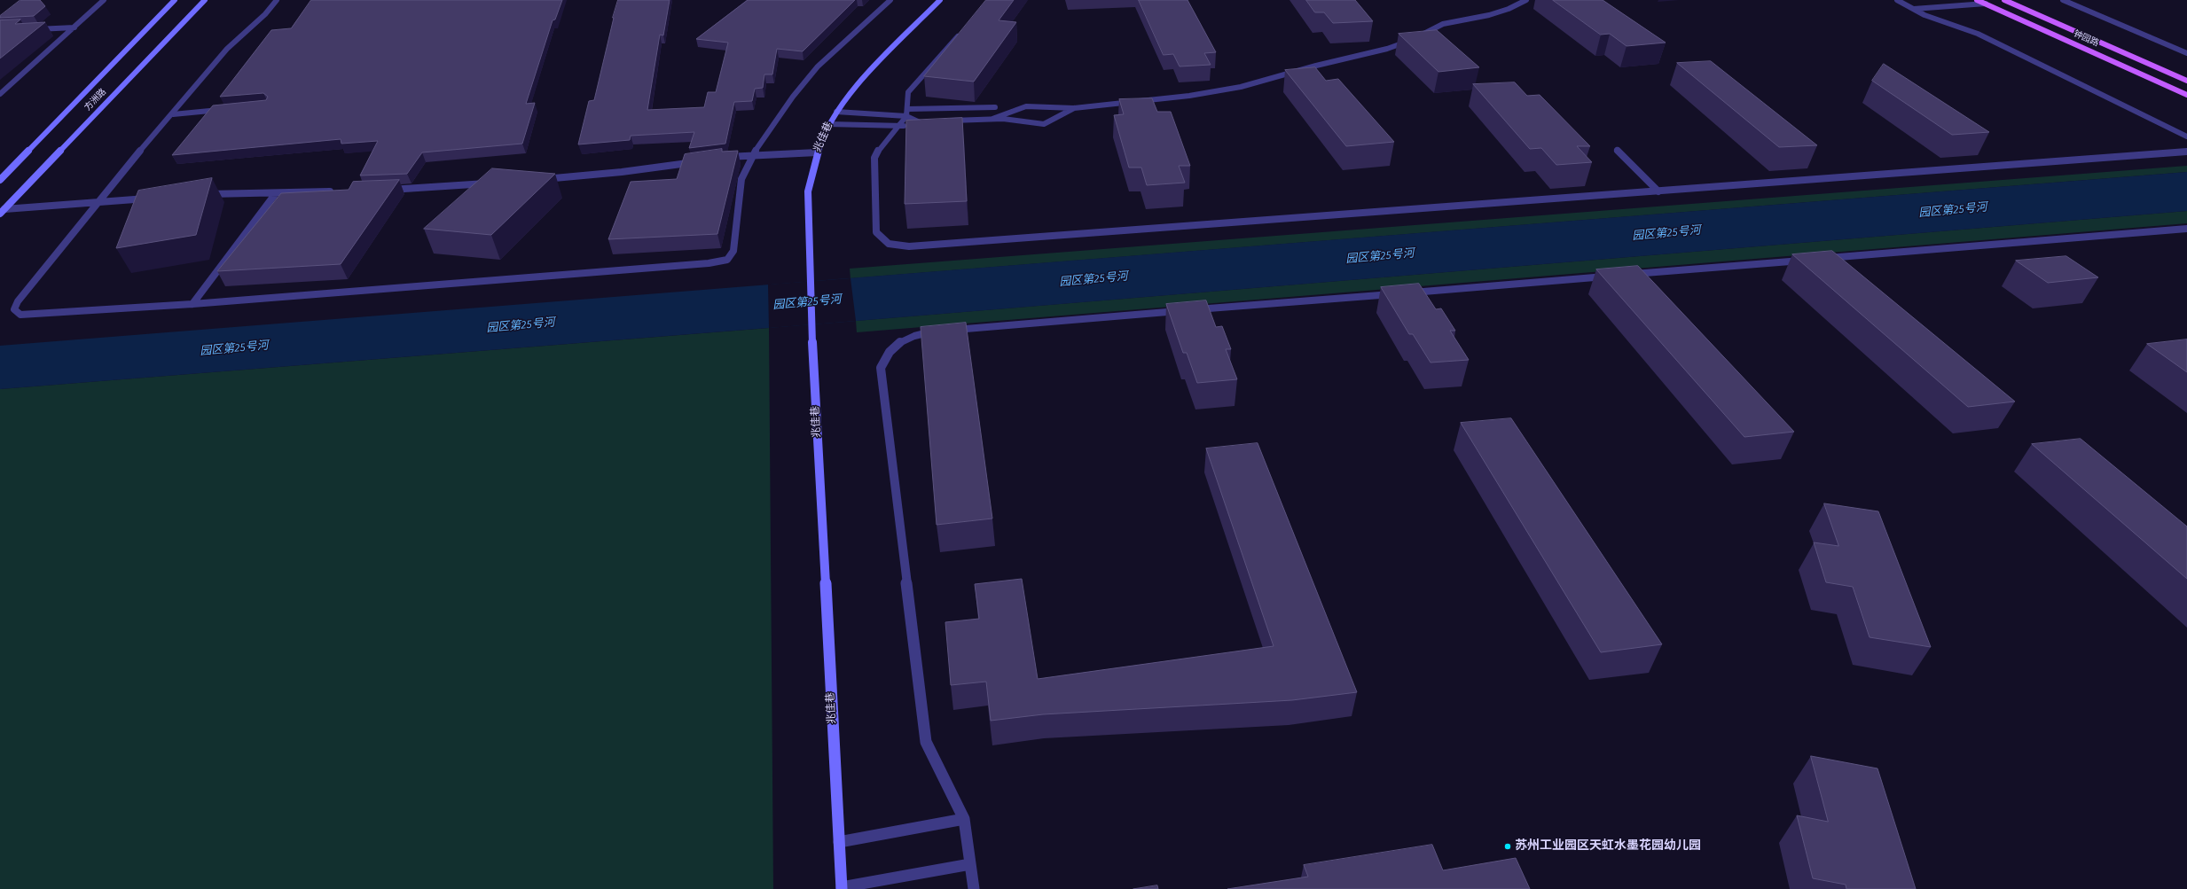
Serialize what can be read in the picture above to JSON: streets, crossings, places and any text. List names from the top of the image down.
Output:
{
  "streets": {
    "main road": ["钟园路"],
    "street": ["方洲路", "兆佳巷"]
  },
  "water": ["园区第25号河"],
  "places": ["苏州工业园区天虹水墨花园幼儿园"]
}
